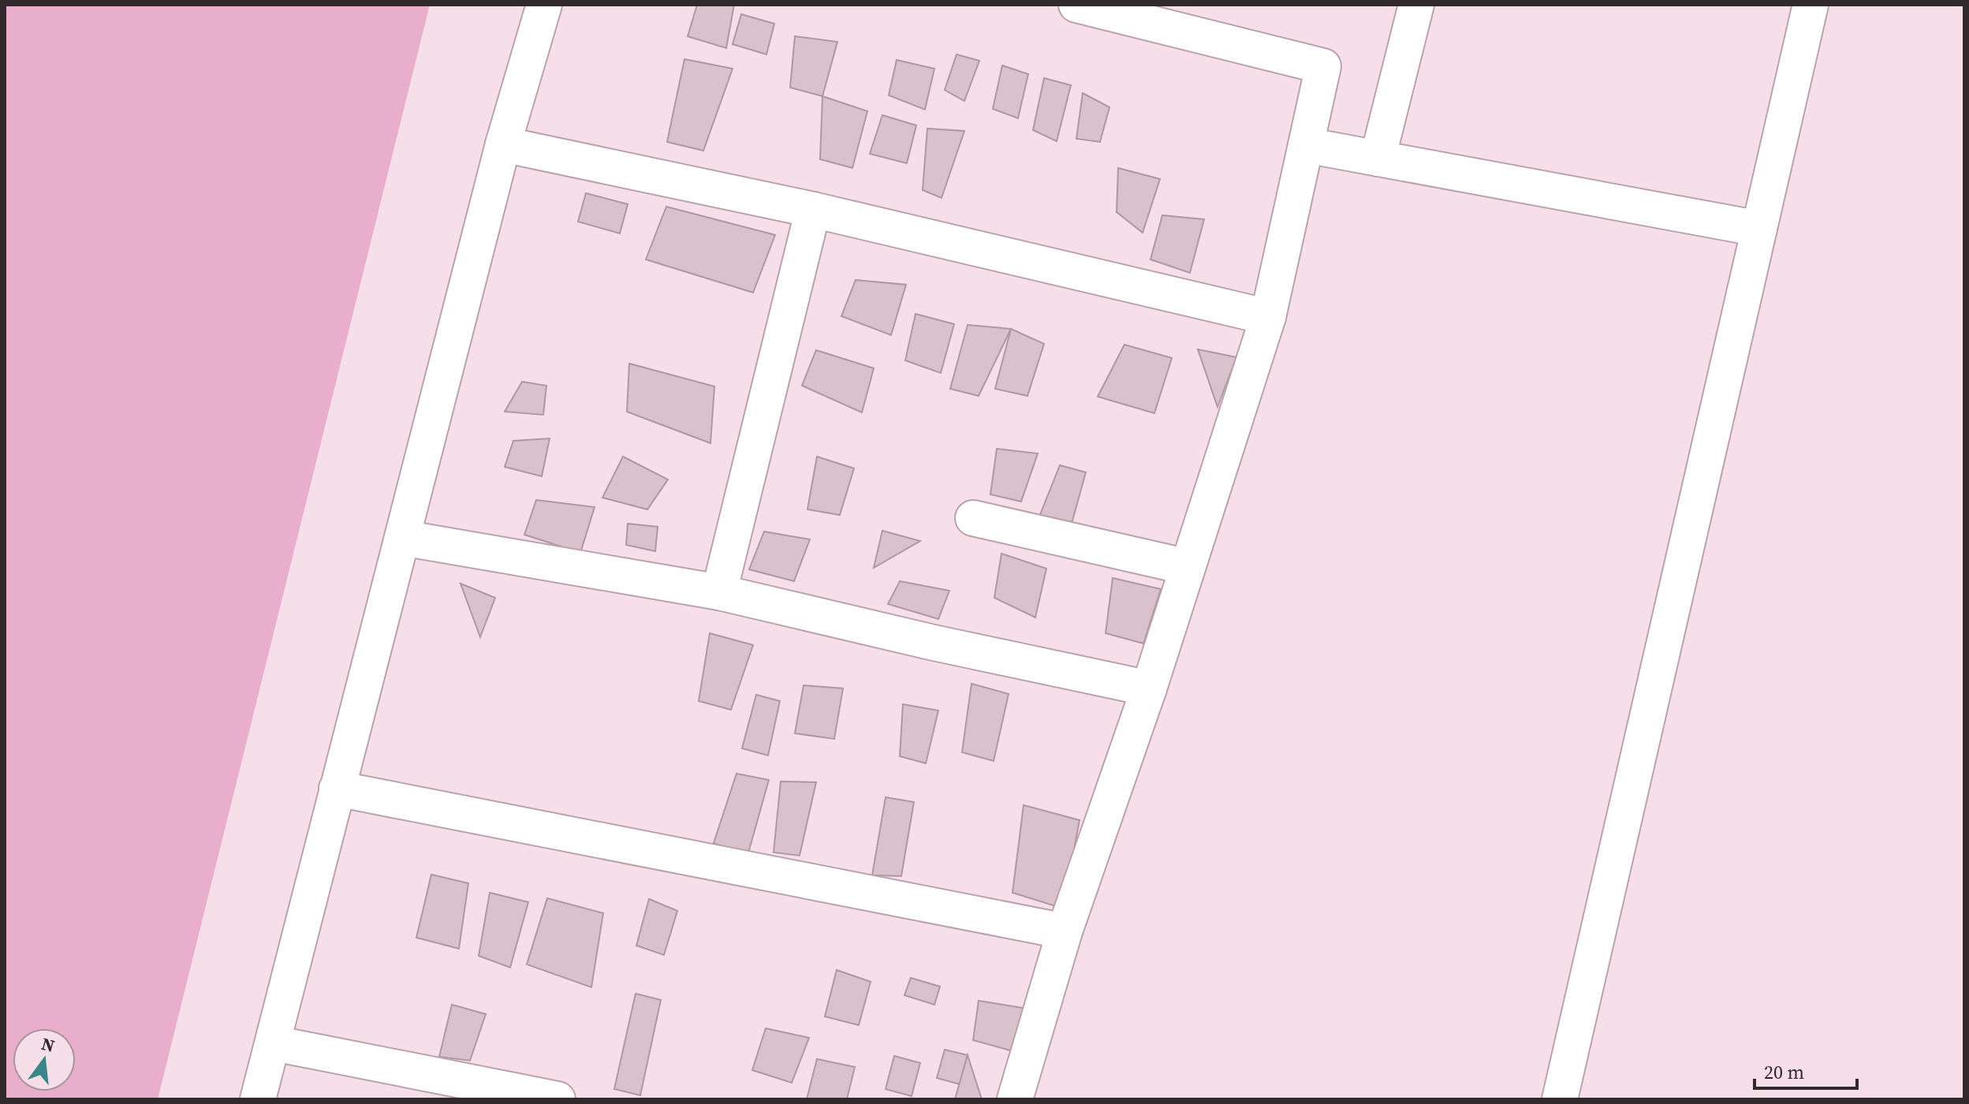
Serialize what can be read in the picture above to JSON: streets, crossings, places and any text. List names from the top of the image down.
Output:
{
  "scale_bar": "20 m",
  "north": "top"
}
